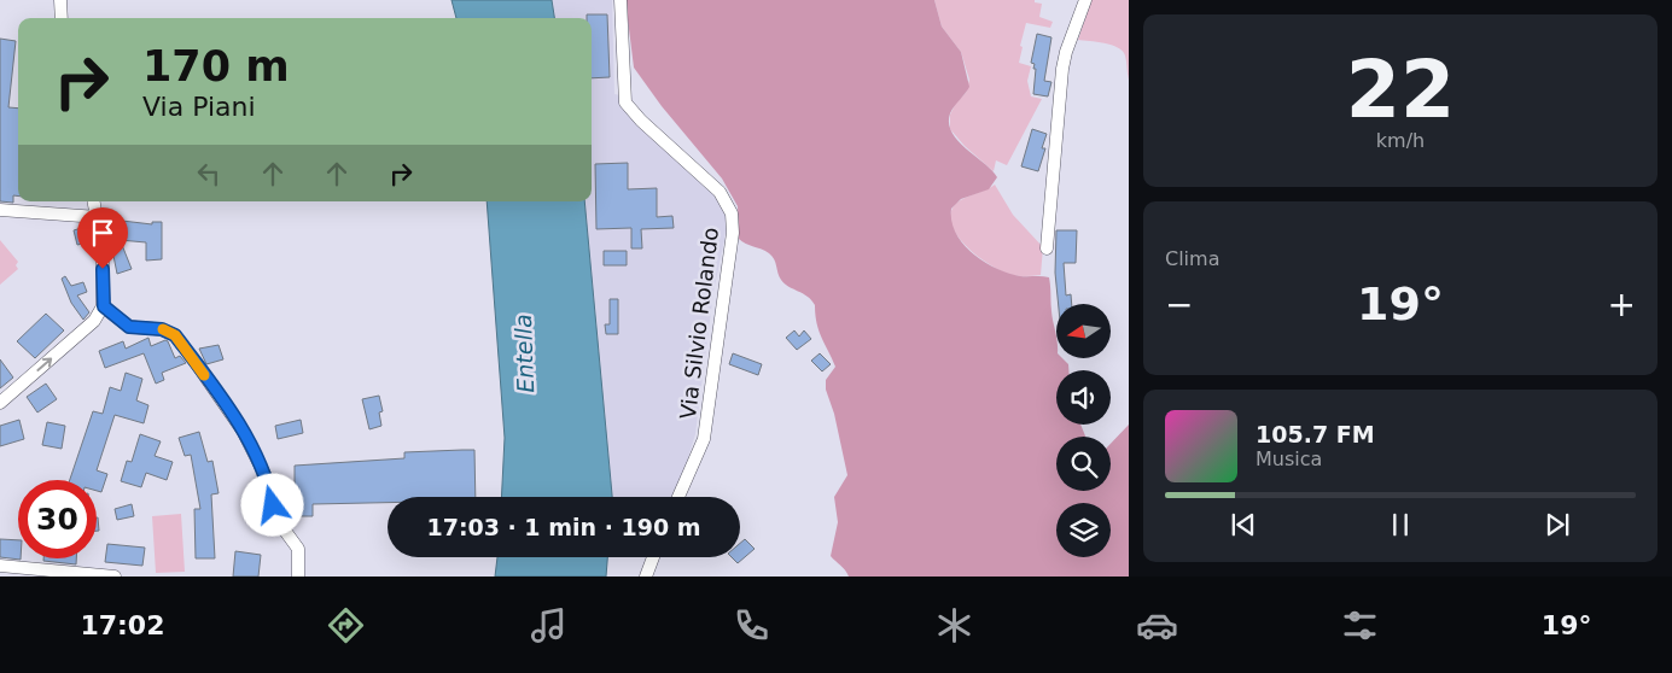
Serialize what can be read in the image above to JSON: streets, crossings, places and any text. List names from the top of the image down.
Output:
{
  "streets": {
    "street": ["Via Silvio Rolando"]
  },
  "water": ["Entella"],
  "north": "left",
  "page": {
    "tile": [
      ["22", "km/h"],
      "Clima"
    ],
    "turn": ["170 m", "Via Piani"],
    "heat": ["−", "19°", "+"],
    "song": ["105.7 FM", "Musica"],
    "limit": "30",
    "trip": "17:03 · 1 min · 190 m",
    "tabs": ["17:02", "19°"]
  }
}
